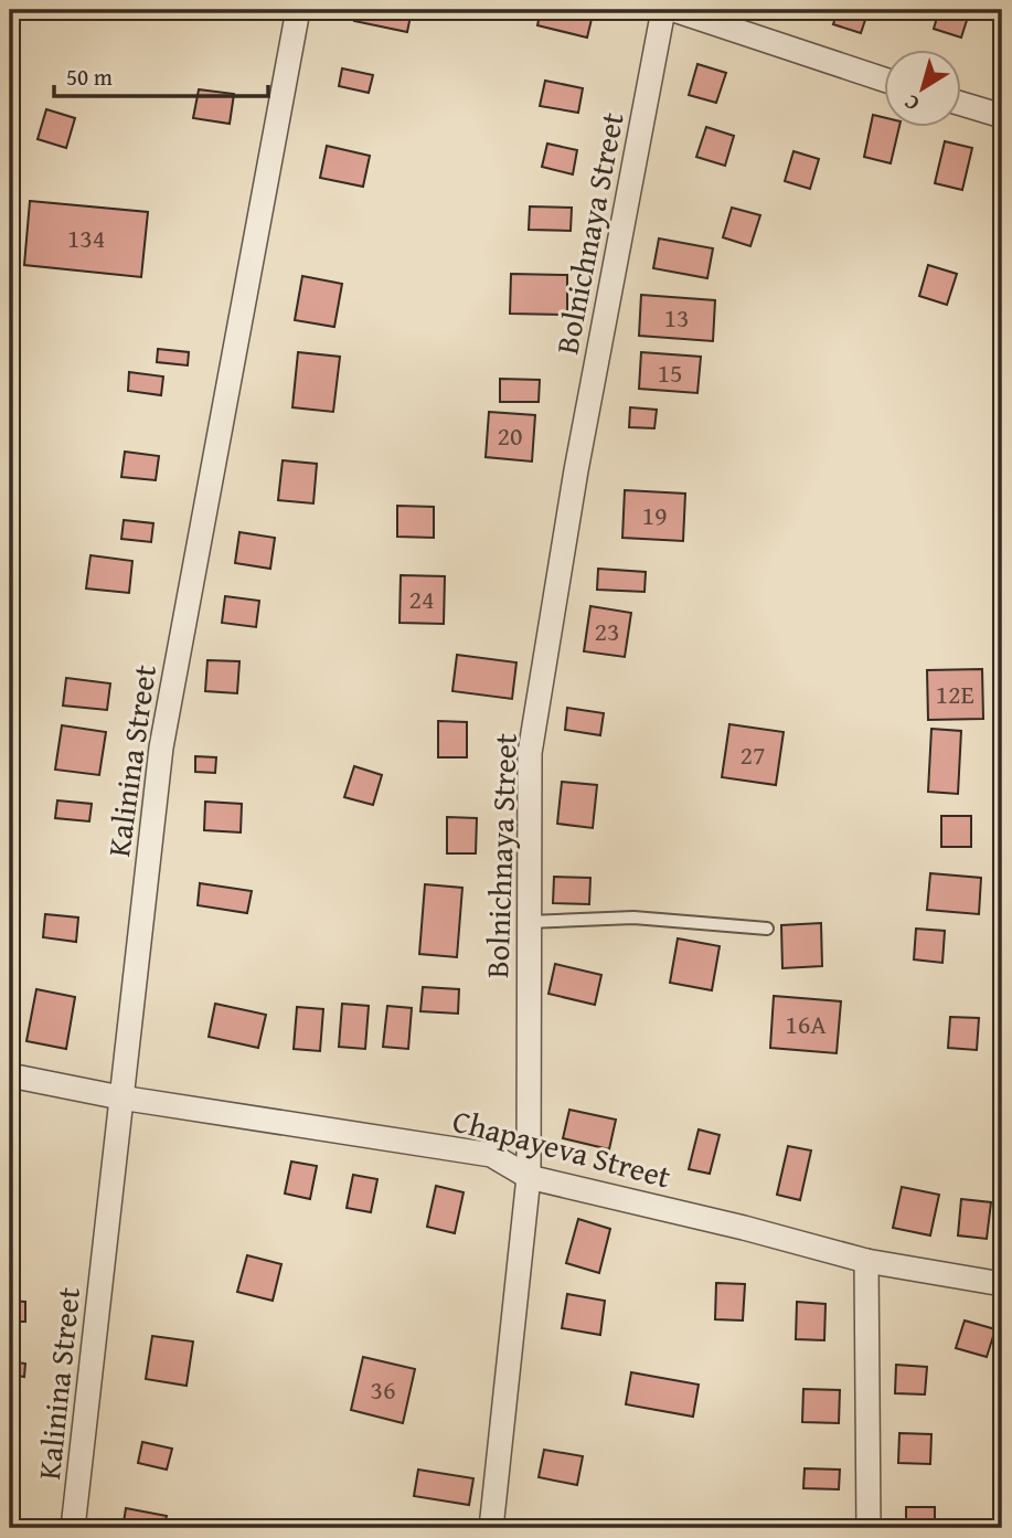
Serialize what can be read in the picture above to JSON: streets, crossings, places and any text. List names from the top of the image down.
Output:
{
  "streets": {
    "street": ["Bolnichnaya Street", "Kalinina Street", "Chapayeva Street"]
  },
  "crossings": [
    ["Bolnichnaya Street", "Chapayeva Street"],
    ["Kalinina Street", "Chapayeva Street"]
  ],
  "house_numbers": [
    "134",
    "13",
    "15",
    "20",
    "19",
    "24",
    "23",
    "12Е",
    "27",
    "16А",
    "36"
  ],
  "scale_bar": "50 m",
  "north": "bottom left"
}
